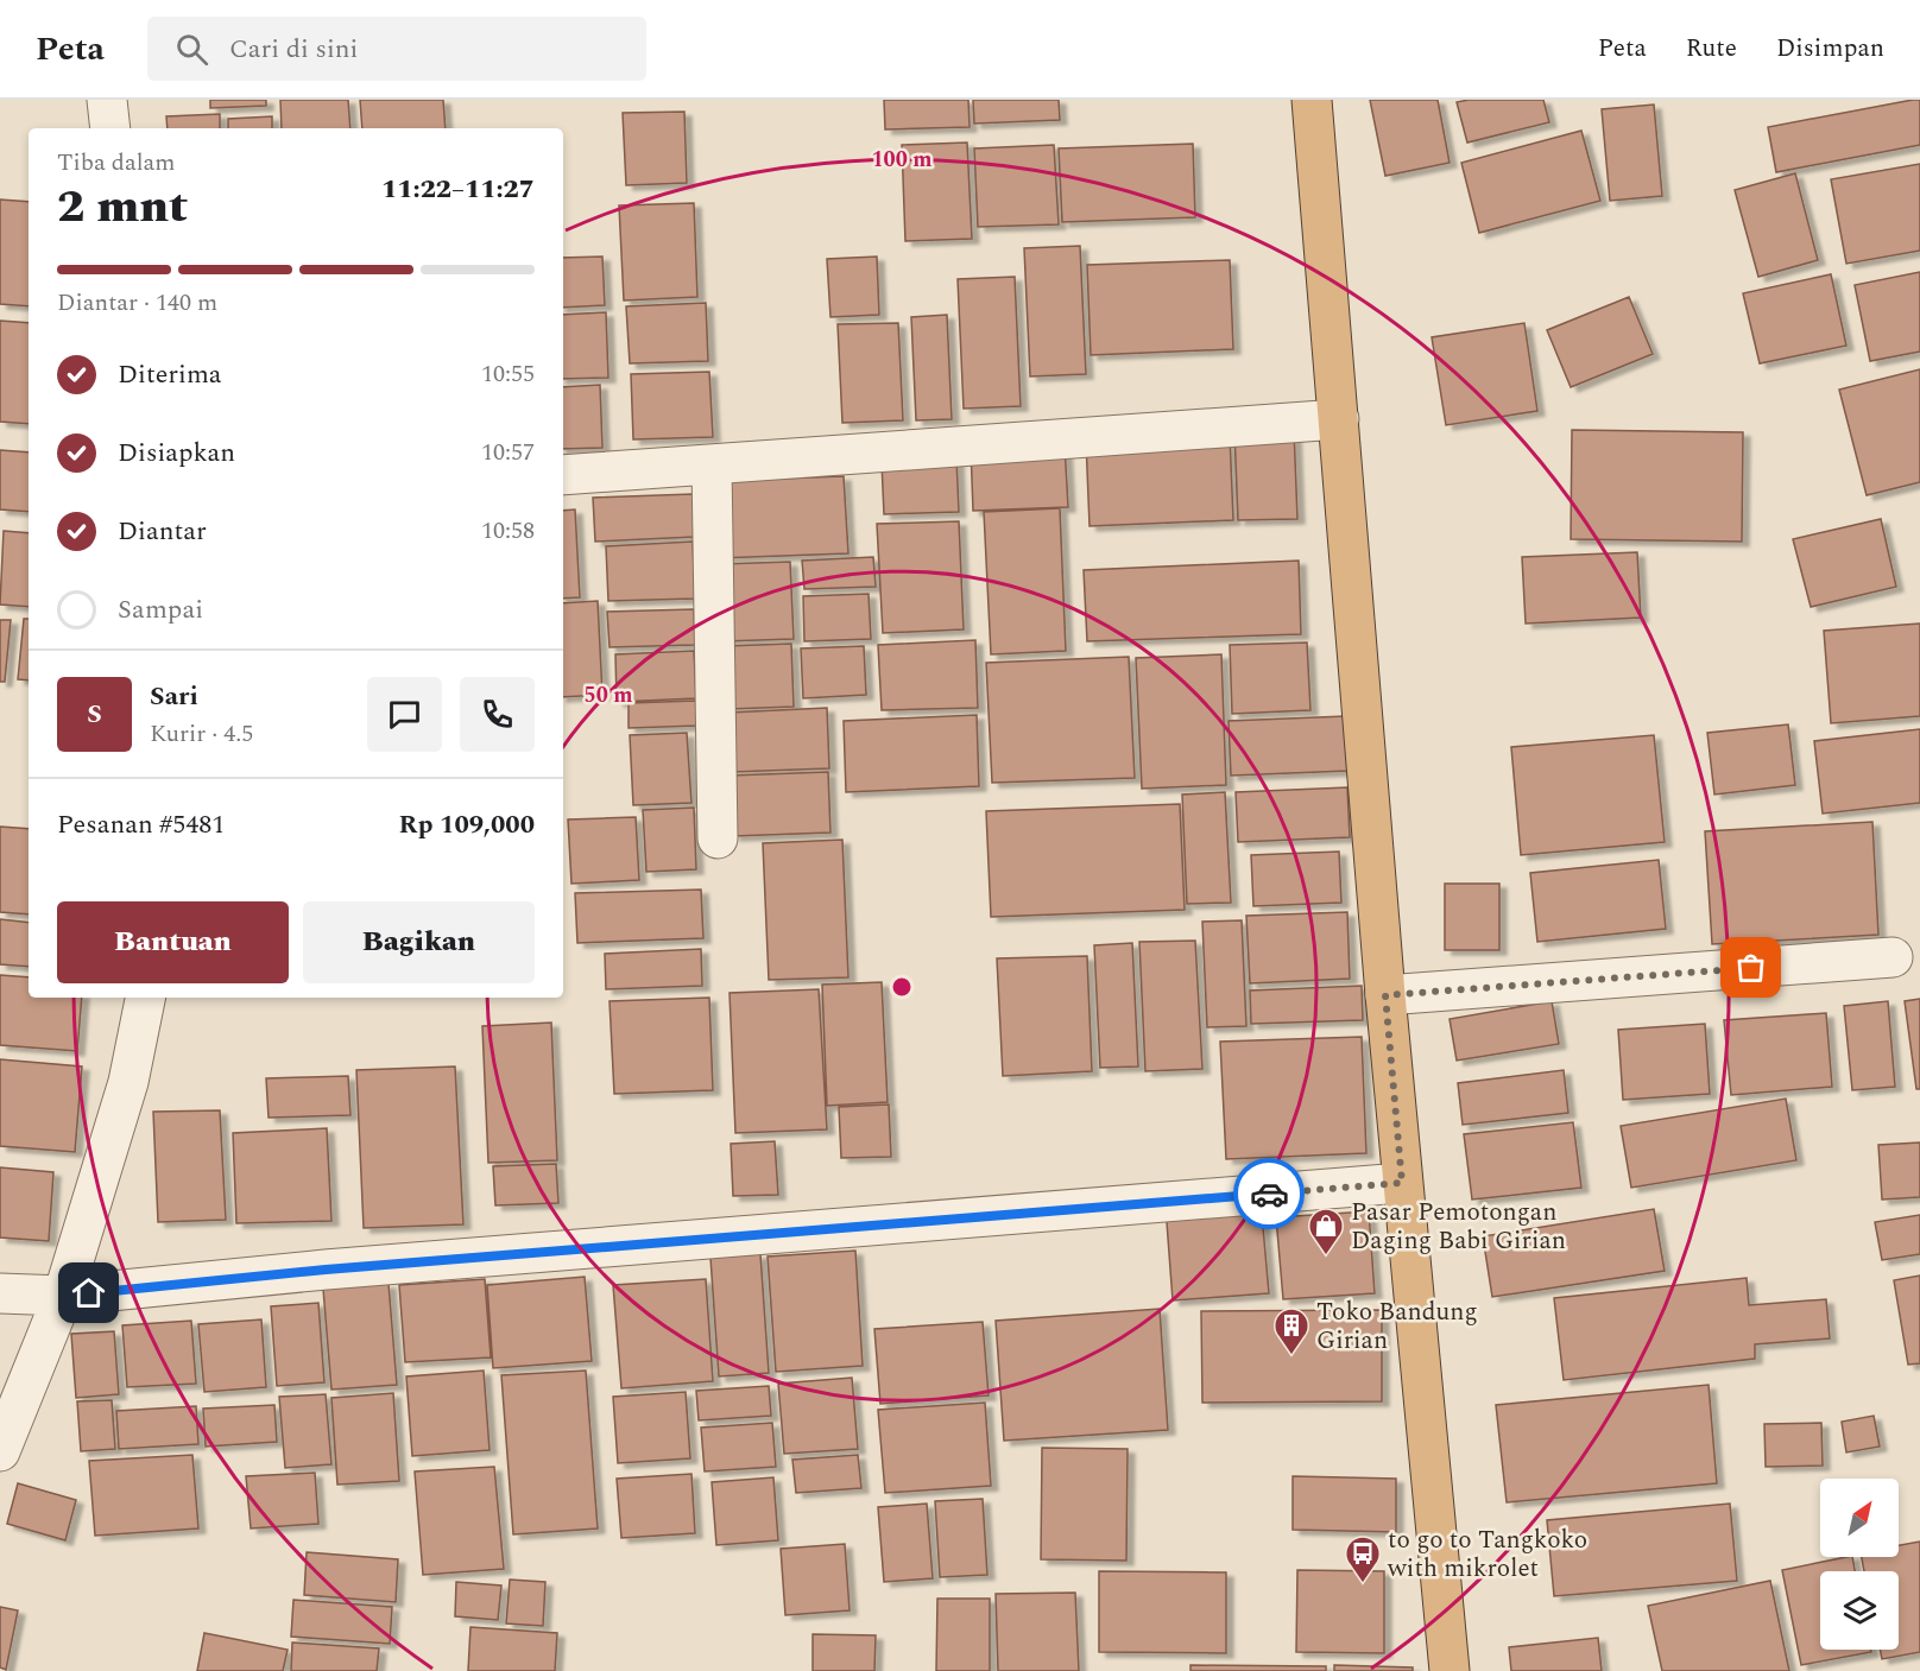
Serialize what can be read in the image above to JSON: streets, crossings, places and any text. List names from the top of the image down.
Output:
{
  "places": {
    "shop": ["Pasar Pemotongan Daging Babi Girian"],
    "building": ["Toko Bandung Girian"],
    "bus stop": ["to go to Tangkoko with mikrolet"]
  },
  "north": "top right",
  "page": {
    "header": "Peta",
    "search": "Cari di sini",
    "nav": ["Peta", "Rute", "Disimpan"],
    "heading": ["2 mnt", "Tiba dalam", "11:22–11:27"],
    "panel": [
      "Sari",
      "Kurir · 4.5",
      "Pesanan #5481",
      "Rp 109,000"
    ],
    "bar": "Diantar · 140 m",
    "list": [
      ["Diterima", "10:55"],
      ["Disiapkan", "10:57"],
      ["Diantar", "10:58"],
      "Sampai"
    ],
    "round": "S",
    "buttons": ["Bantuan", "Bagikan"]
  },
  "rings": ["100 m", "50 m"]
}
